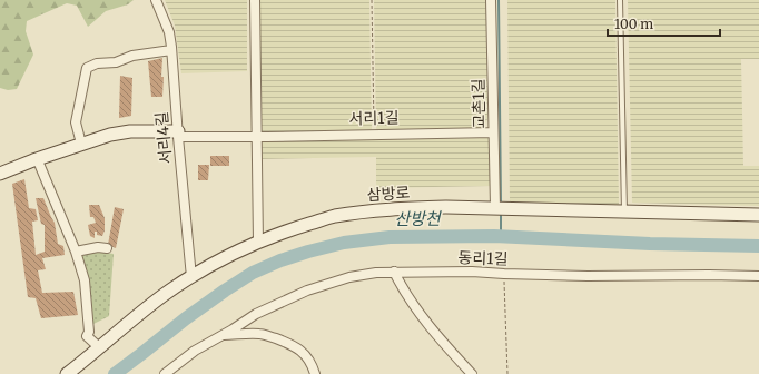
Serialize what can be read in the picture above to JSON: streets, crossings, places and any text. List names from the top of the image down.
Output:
{
  "streets": {
    "street": [
      "교촌1길",
      "서리1길",
      "서리4길",
      "삼방로",
      "동리1길"
    ]
  },
  "crossings": [
    ["교촌1길", "서리1길"],
    ["교촌1길", "삼방로"],
    ["서리1길", "서리4길"],
    ["서리4길", "삼방로"]
  ],
  "water": ["산방천"],
  "scale_bar": "100 m"
}
